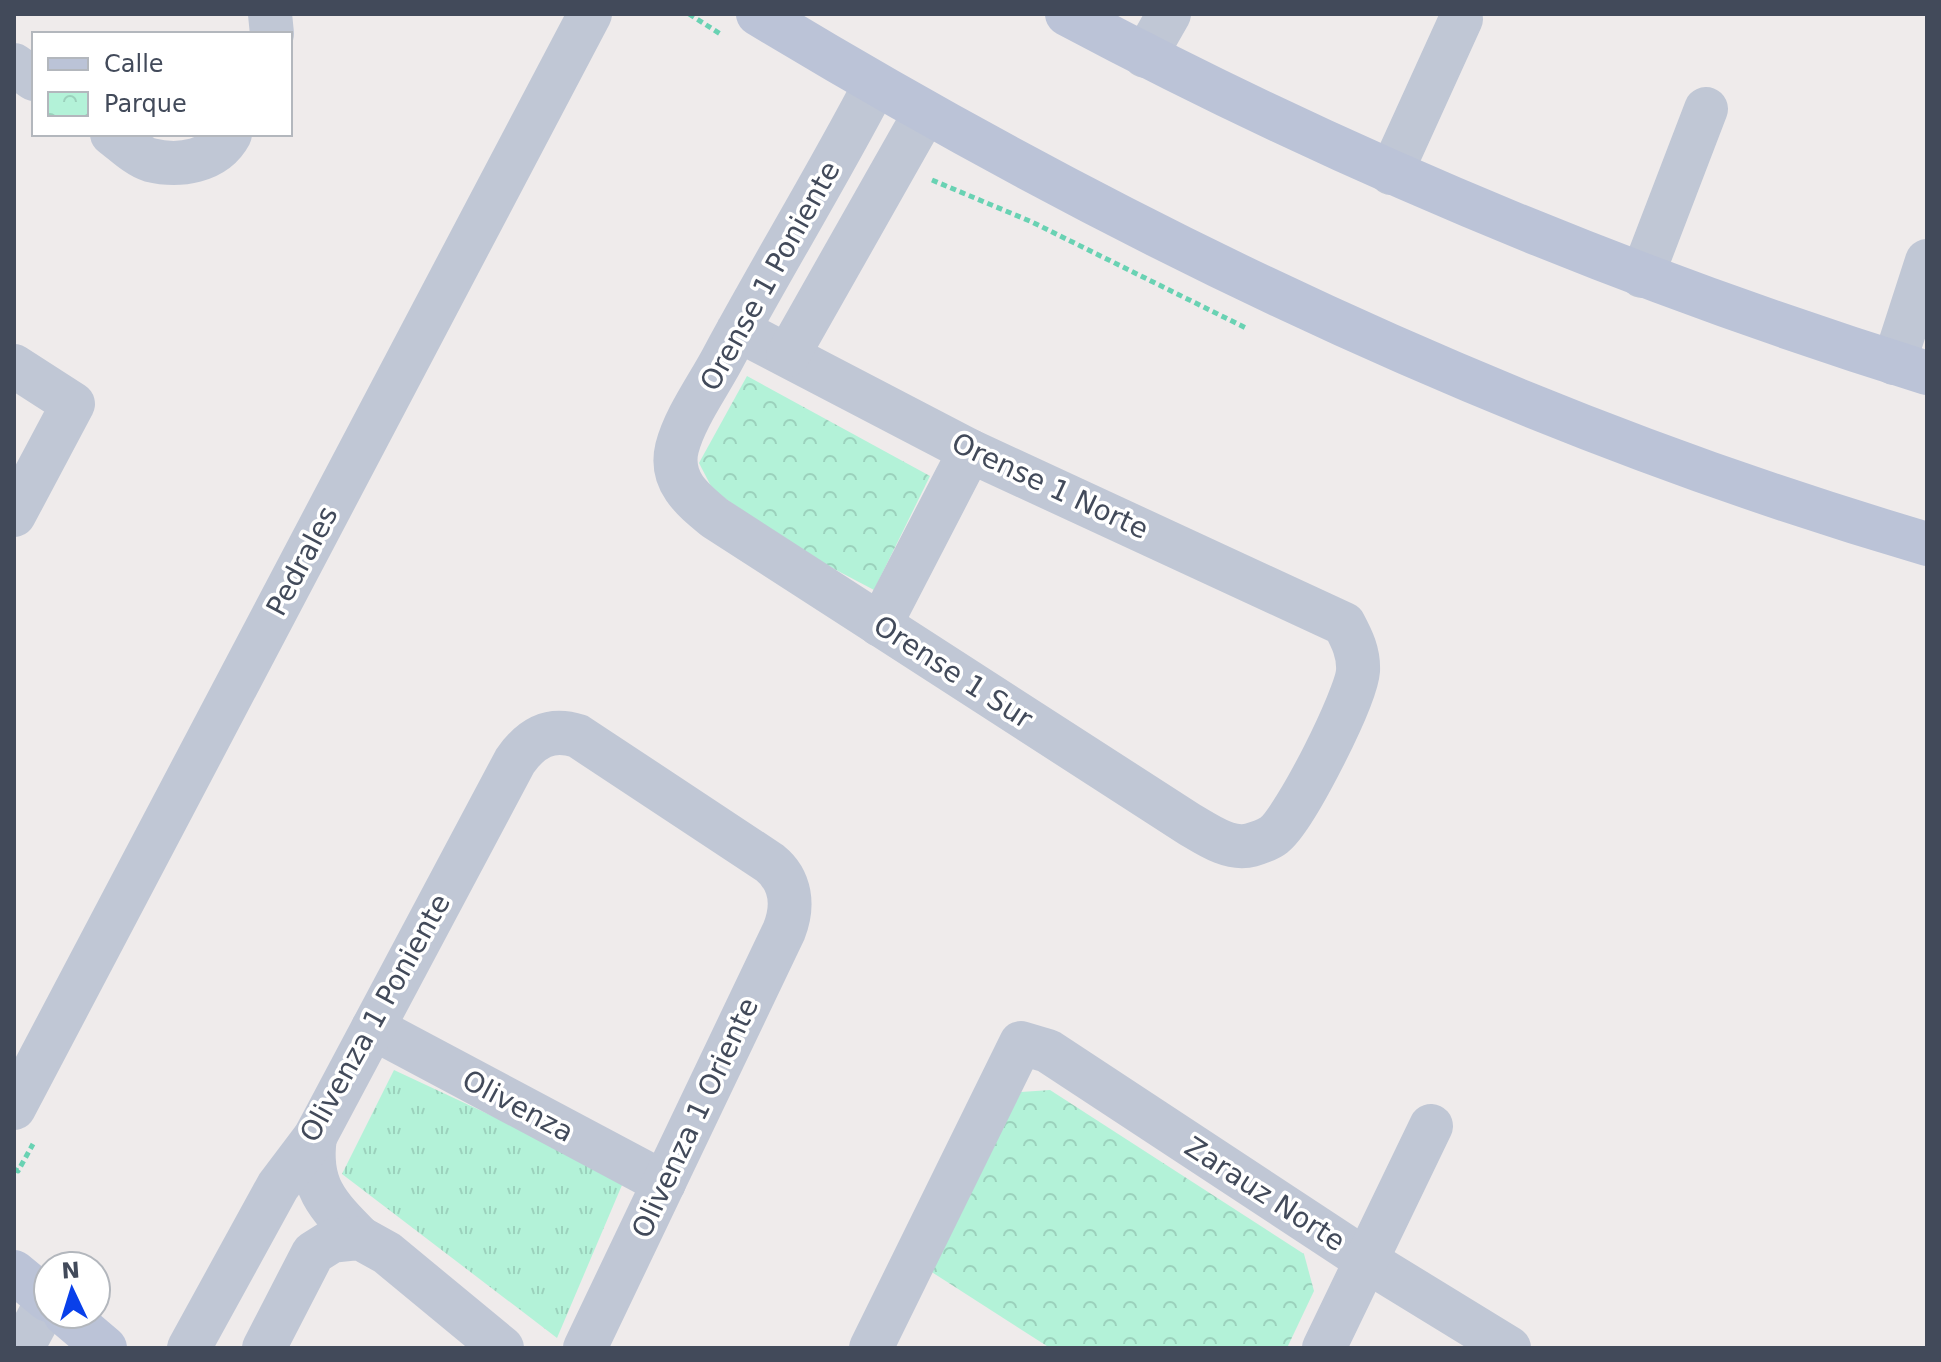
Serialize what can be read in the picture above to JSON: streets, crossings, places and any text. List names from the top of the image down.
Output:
{
  "streets": {
    "street": [
      "Orense 1 Poniente",
      "Orense 1 Norte",
      "Pedrales",
      "Orense 1 Sur",
      "Olivenza 1 Poniente",
      "Olivenza",
      "Olivenza 1 Oriente",
      "Zarauz Norte"
    ]
  },
  "crossings": [
    ["Orense 1 Poniente", "Orense 1 Norte"],
    ["Orense 1 Poniente", "Orense 1 Sur"],
    ["Orense 1 Norte", "Orense 1 Sur"],
    ["Olivenza 1 Poniente", "Olivenza"],
    ["Olivenza 1 Poniente", "Olivenza 1 Oriente"],
    ["Olivenza", "Olivenza 1 Oriente"]
  ],
  "legend": ["Calle", "Parque"],
  "north": "top"
}
